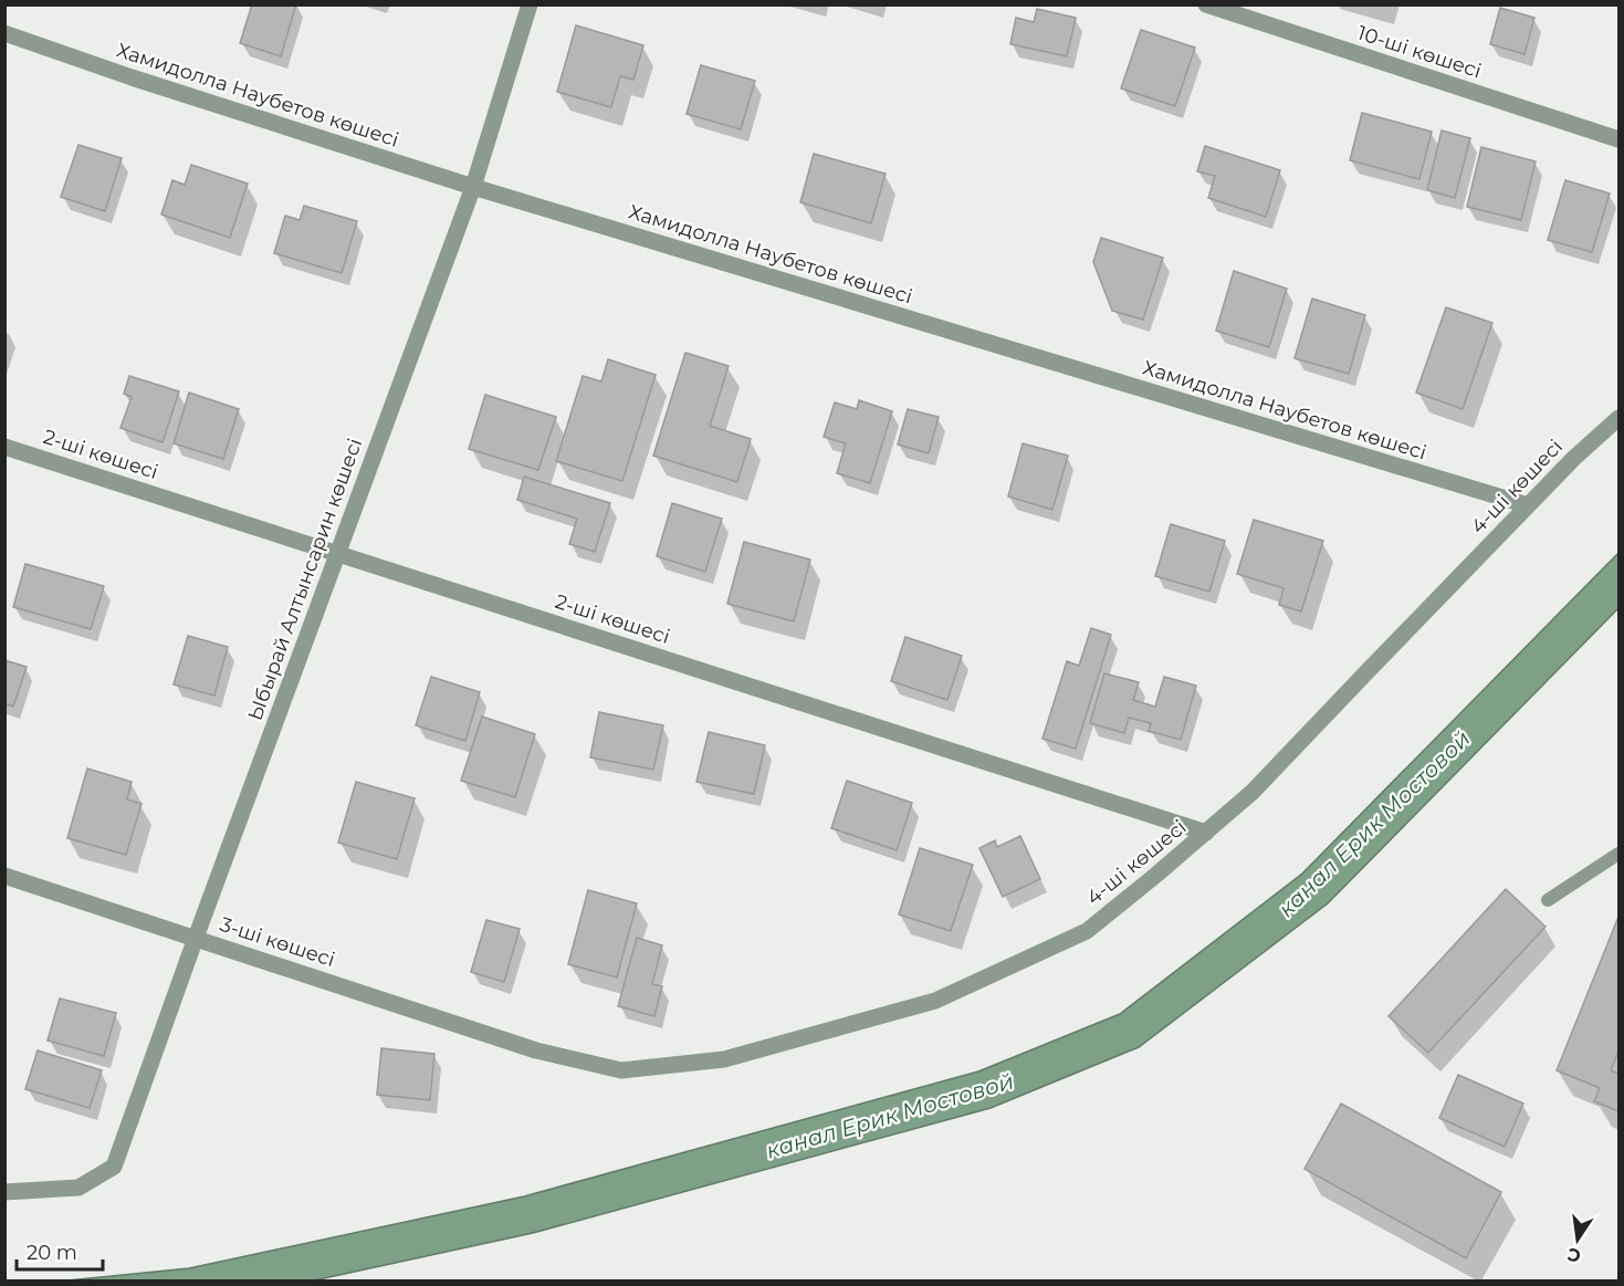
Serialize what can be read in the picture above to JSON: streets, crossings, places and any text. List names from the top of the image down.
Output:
{
  "streets": {
    "street": [
      "10-ші көшесі",
      "Хамидолла Наубетов көшесі",
      "2-ші көшесі",
      "4-ші көшесі",
      "Ыбырай Алтынсарин көшесі",
      "3-ші көшесі"
    ]
  },
  "crossings": [
    ["Хамидолла Наубетов көшесі", "4-ші көшесі"],
    ["Хамидолла Наубетов көшесі", "Ыбырай Алтынсарин көшесі"],
    ["2-ші көшесі", "4-ші көшесі"],
    ["2-ші көшесі", "Ыбырай Алтынсарин көшесі"],
    ["4-ші көшесі", "3-ші көшесі"],
    ["Ыбырай Алтынсарин көшесі", "3-ші көшесі"]
  ],
  "water": ["канал Ерик Мостовой"],
  "scale_bar": "20 m",
  "north": "bottom"
}
